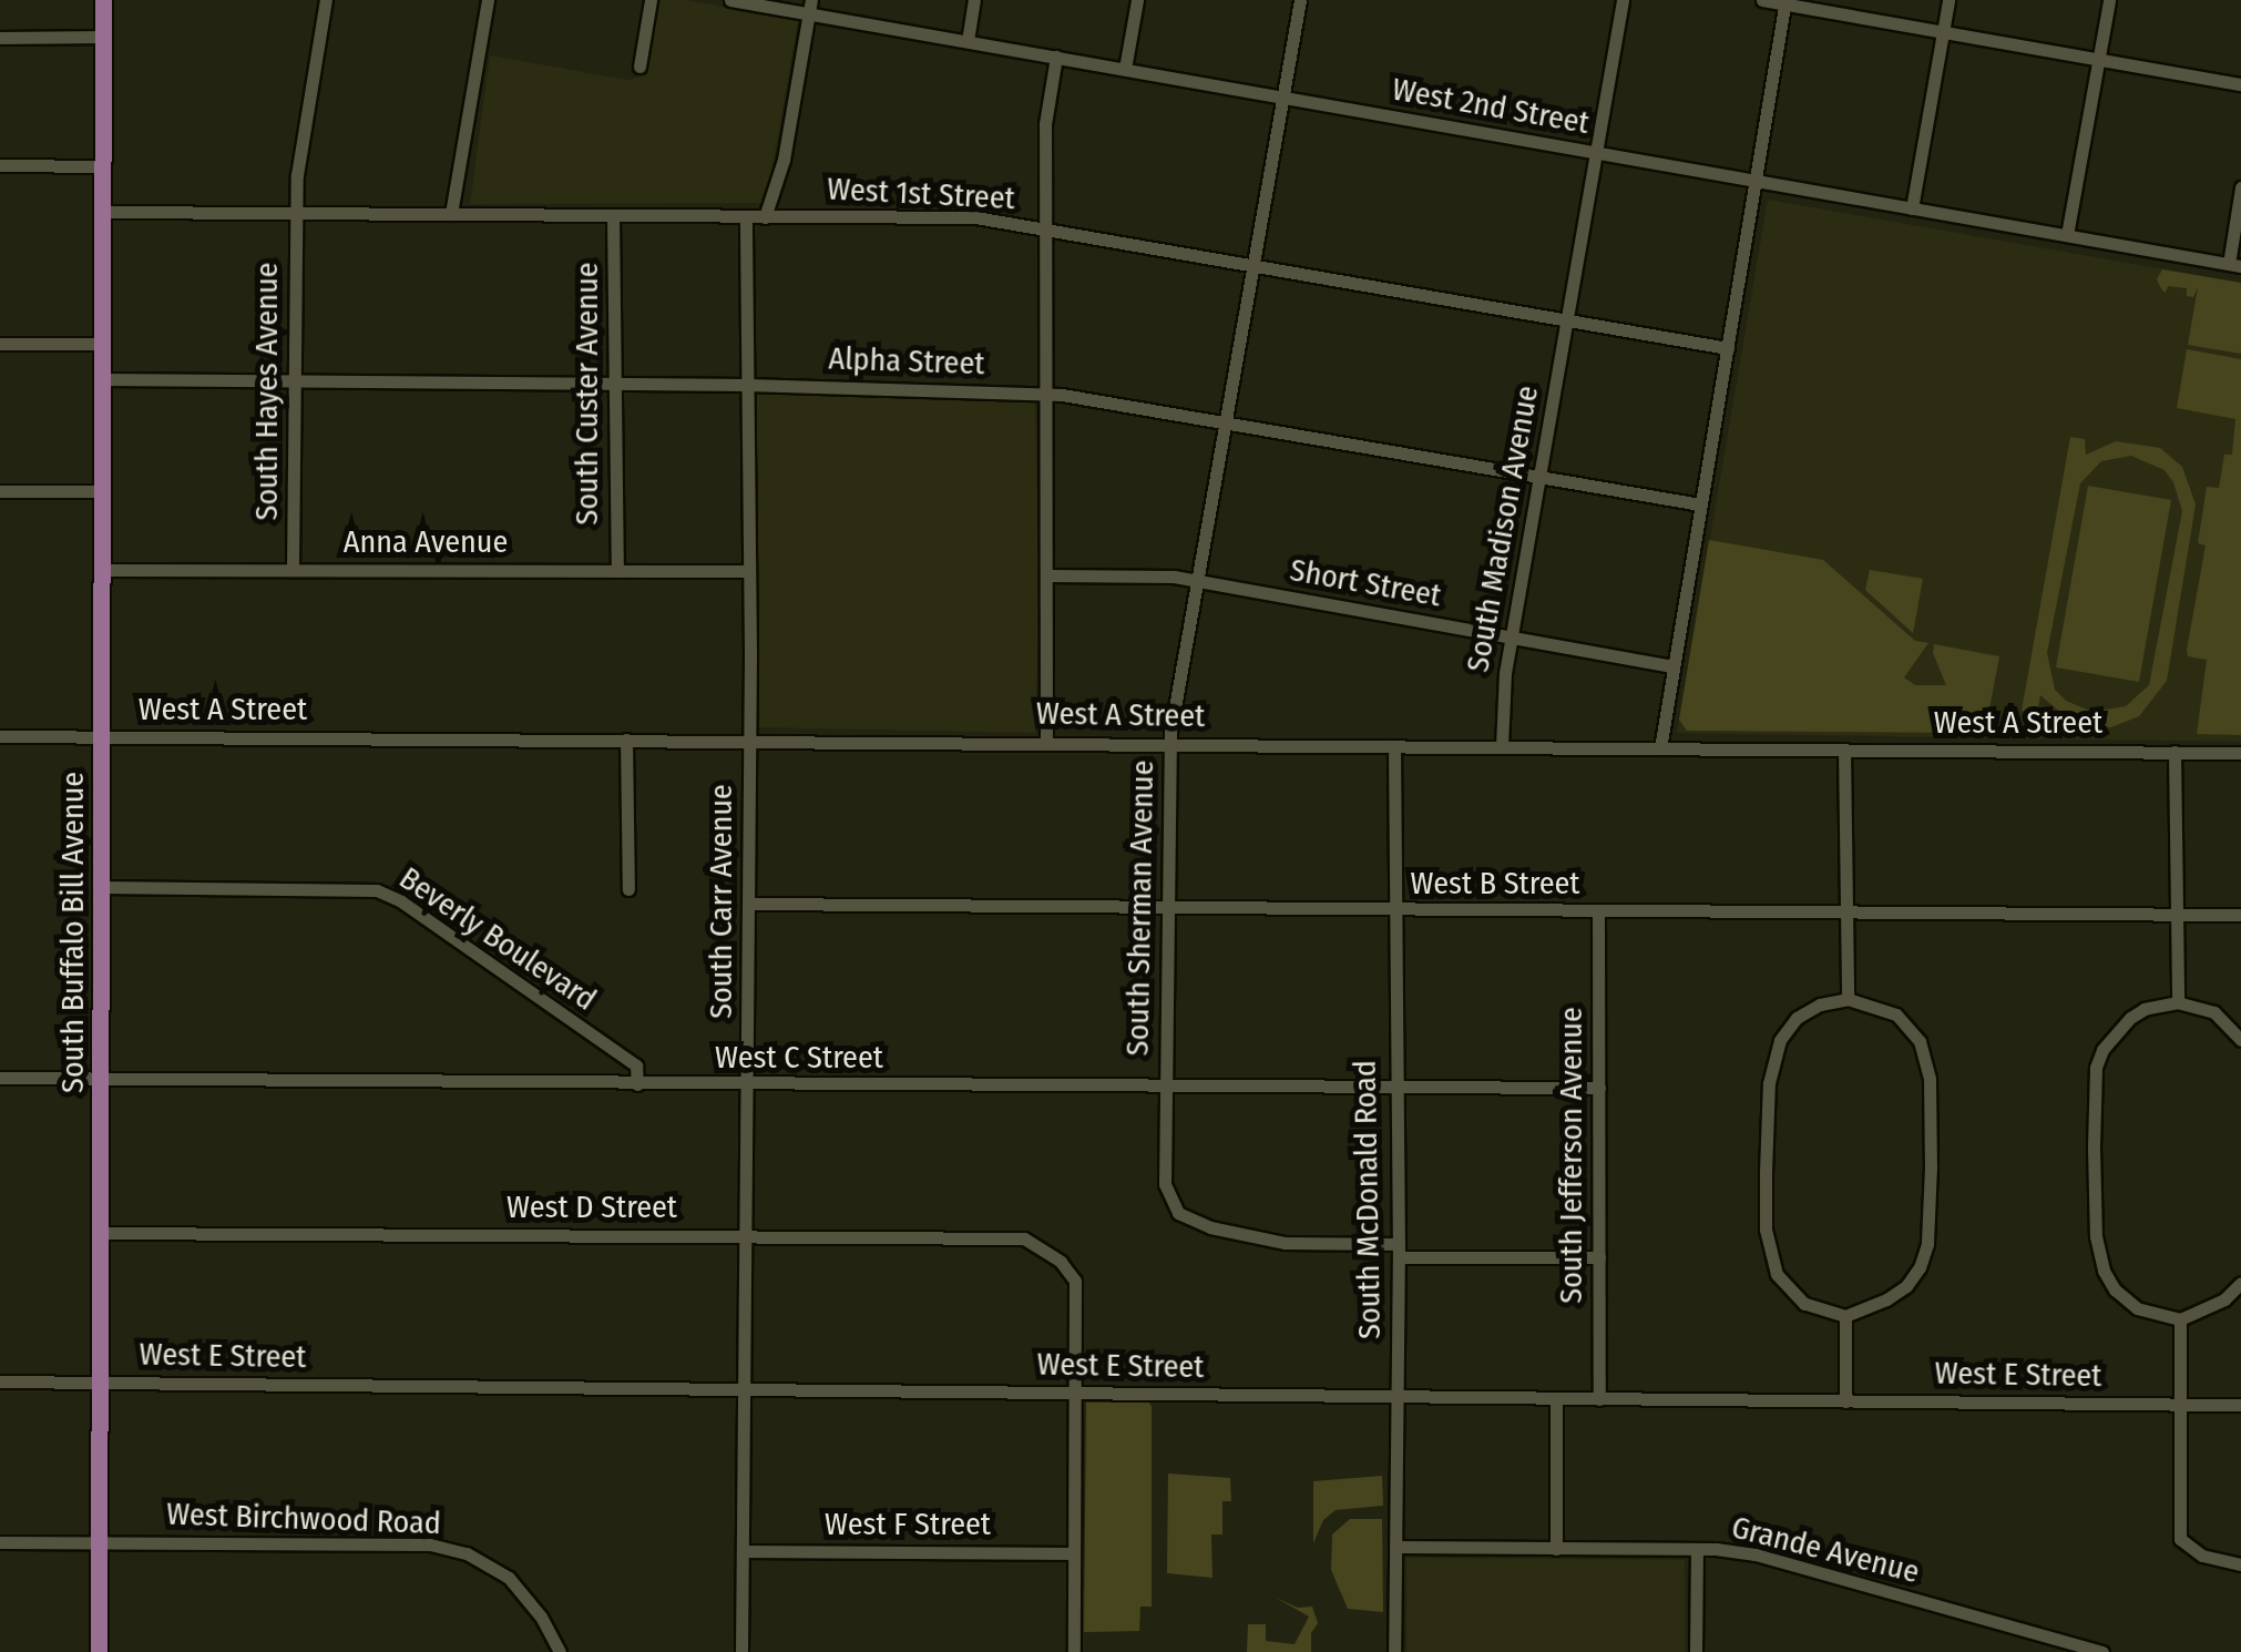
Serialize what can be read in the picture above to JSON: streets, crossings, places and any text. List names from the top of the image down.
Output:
{
  "streets": {
    "main road": ["South Buffalo Bill Avenue"],
    "street": [
      "West 2nd Street",
      "West 1st Street",
      "Alpha Street",
      "South Hayes Avenue",
      "South Custer Avenue",
      "South Madison Avenue",
      "Anna Avenue",
      "Short Street",
      "West A Street",
      "West B Street",
      "South Carr Avenue",
      "South Sherman Avenue",
      "Beverly Boulevard",
      "West C Street",
      "South Jefferson Avenue",
      "South McDonald Road",
      "West D Street",
      "West E Street",
      "West Birchwood Road",
      "West F Street",
      "Grande Avenue"
    ]
  },
  "crossings": [
    ["West 2nd Street", "South Madison Avenue"],
    ["West 2nd Street", "South Sherman Avenue"],
    ["West 1st Street", "South Hayes Avenue"],
    ["West 1st Street", "South Custer Avenue"],
    ["West 1st Street", "South Madison Avenue"],
    ["West 1st Street", "South Carr Avenue"],
    ["West 1st Street", "South Sherman Avenue"],
    ["West 1st Street", "South Buffalo Bill Avenue"],
    ["Alpha Street", "South Hayes Avenue"],
    ["Alpha Street", "South Custer Avenue"],
    ["Alpha Street", "South Madison Avenue"],
    ["Alpha Street", "South Carr Avenue"],
    ["Alpha Street", "South Sherman Avenue"],
    ["Alpha Street", "South Buffalo Bill Avenue"],
    ["South Hayes Avenue", "Anna Avenue"],
    ["South Custer Avenue", "Anna Avenue"],
    ["South Madison Avenue", "Short Street"],
    ["South Madison Avenue", "West A Street"],
    ["Anna Avenue", "South Carr Avenue"],
    ["Anna Avenue", "South Buffalo Bill Avenue"],
    ["Short Street", "South Sherman Avenue"],
    ["West A Street", "South Carr Avenue"],
    ["West A Street", "South Sherman Avenue"],
    ["West A Street", "South Buffalo Bill Avenue"],
    ["West A Street", "South McDonald Road"],
    ["West B Street", "South Carr Avenue"],
    ["West B Street", "South Sherman Avenue"],
    ["West B Street", "South Jefferson Avenue"],
    ["West B Street", "South McDonald Road"],
    ["South Carr Avenue", "West C Street"],
    ["South Carr Avenue", "West D Street"],
    ["South Carr Avenue", "West E Street"],
    ["South Carr Avenue", "West F Street"],
    ["South Sherman Avenue", "West C Street"],
    ["South Sherman Avenue", "South McDonald Road"],
    ["South Buffalo Bill Avenue", "Beverly Boulevard"],
    ["South Buffalo Bill Avenue", "West C Street"],
    ["South Buffalo Bill Avenue", "West D Street"],
    ["South Buffalo Bill Avenue", "West E Street"],
    ["South Buffalo Bill Avenue", "West Birchwood Road"],
    ["Beverly Boulevard", "West C Street"],
    ["West C Street", "South Jefferson Avenue"],
    ["West C Street", "South McDonald Road"],
    ["South Jefferson Avenue", "West E Street"],
    ["South McDonald Road", "West E Street"],
    ["South McDonald Road", "Grande Avenue"],
    ["West D Street", "West E Street"]
  ]
}
